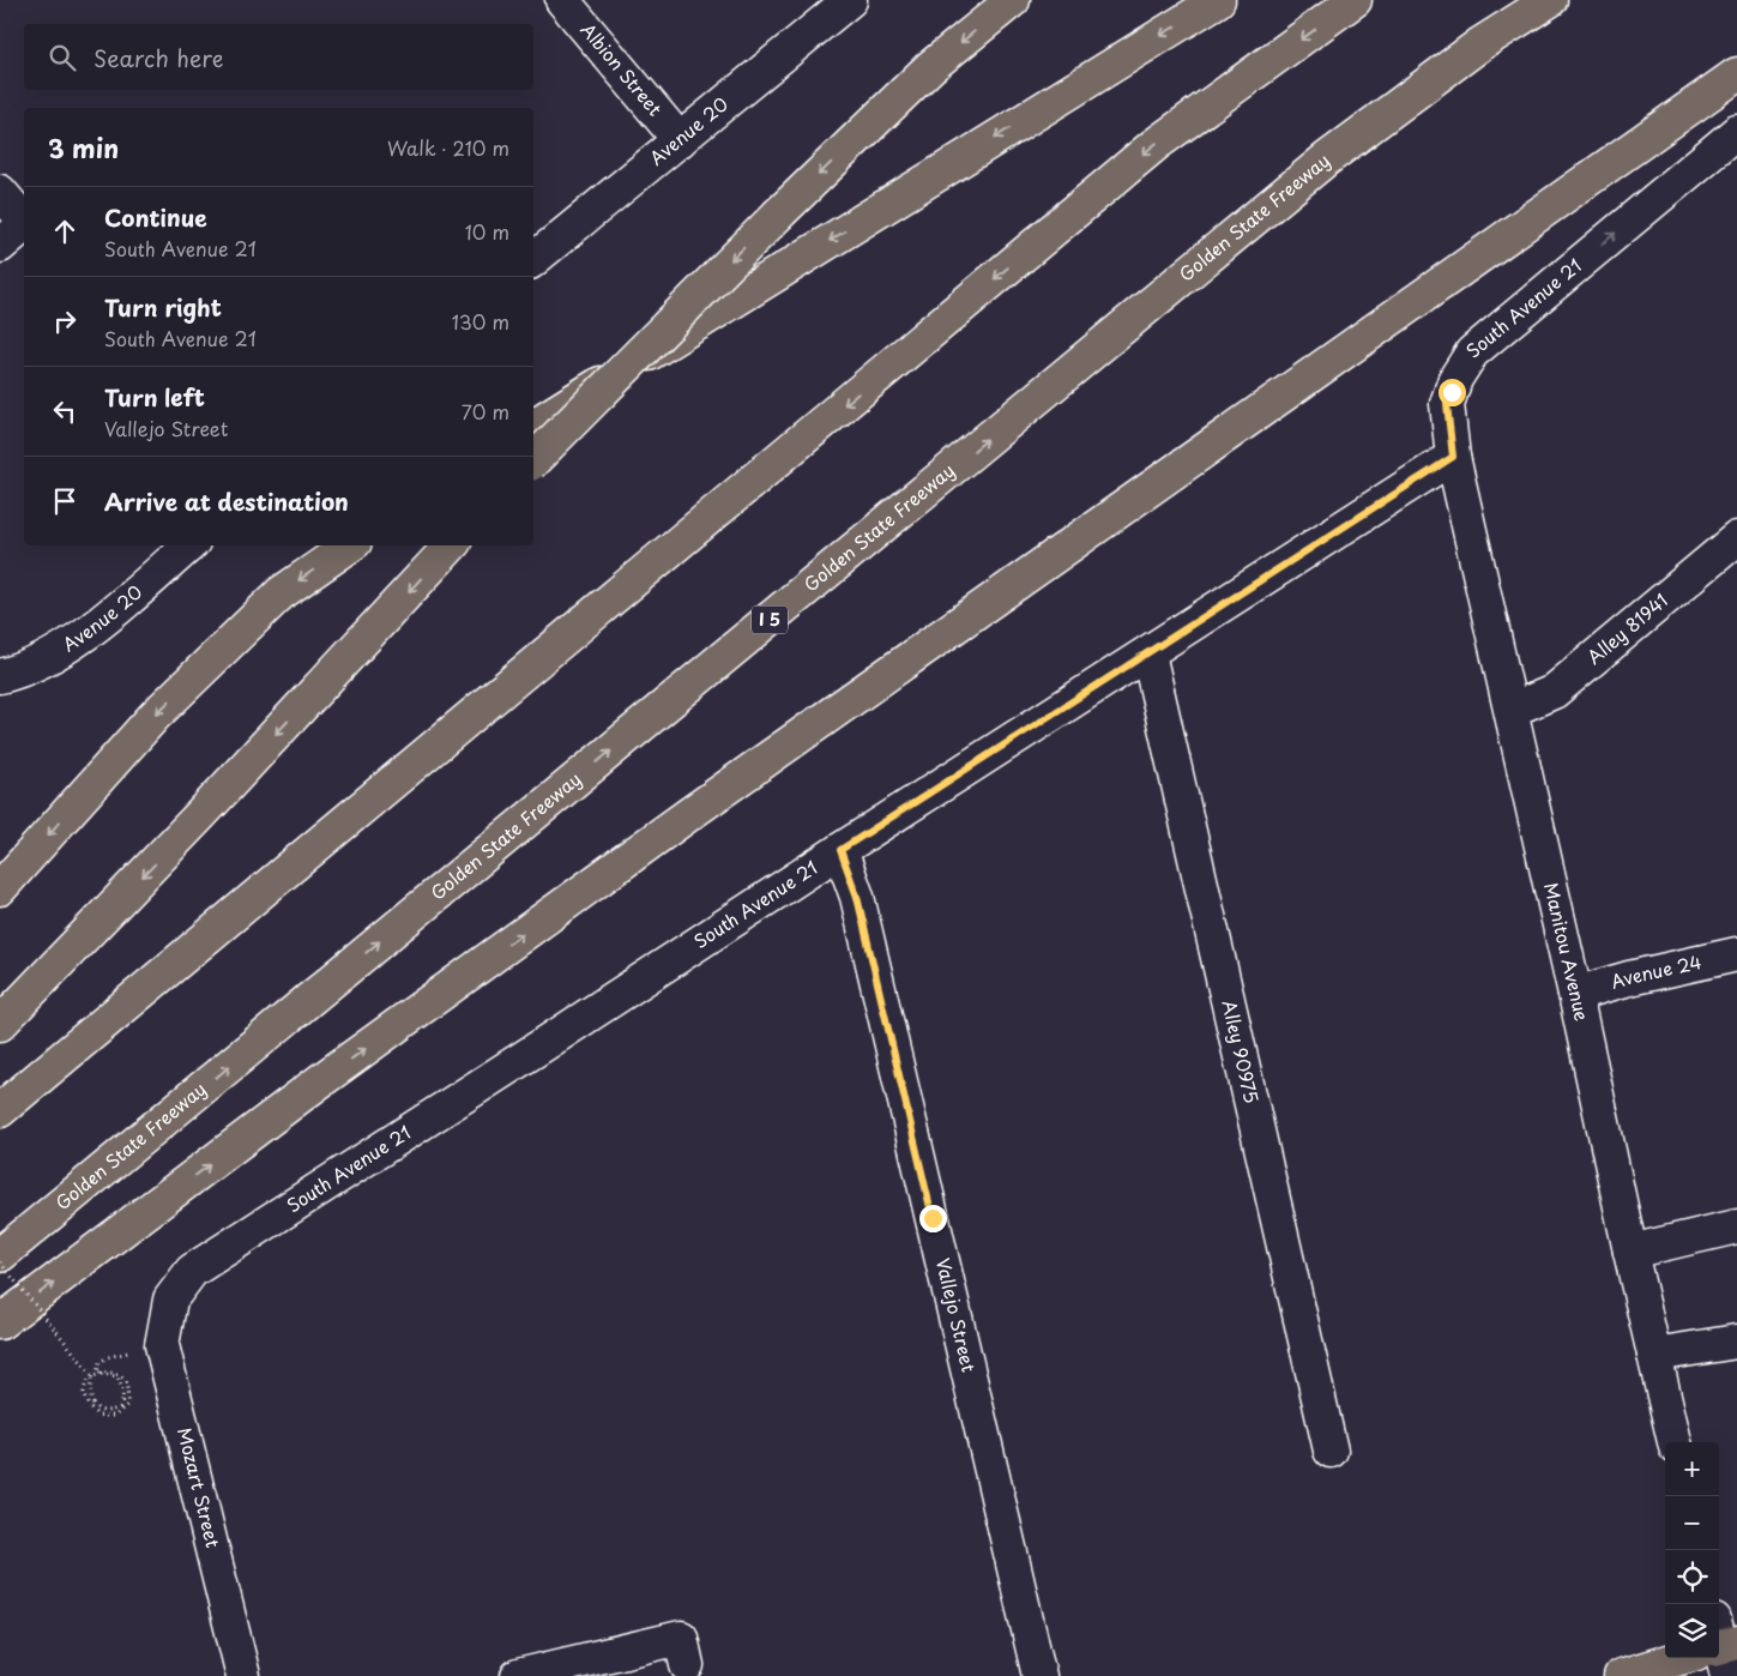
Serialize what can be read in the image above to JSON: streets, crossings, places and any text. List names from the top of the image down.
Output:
{
  "streets": {
    "main road": ["Golden State Freeway", "I 5"],
    "street": [
      "Albion Street",
      "Avenue 20",
      "South Avenue 21",
      "Alley 81941",
      "Manitou Avenue",
      "Avenue 24",
      "Alley 90975",
      "Vallejo Street",
      "Mozart Street"
    ]
  },
  "crossings": [
    ["Albion Street", "Avenue 20"],
    ["South Avenue 21", "Manitou Avenue"],
    ["South Avenue 21", "Alley 90975"],
    ["South Avenue 21", "Vallejo Street"],
    ["South Avenue 21", "Mozart Street"],
    ["Alley 81941", "Manitou Avenue"],
    ["Manitou Avenue", "Avenue 24"]
  ],
  "page": {
    "search": "Search here",
    "heading": ["3 min", "Walk · 210 m"],
    "list": [
      ["Continue", "South Avenue 21", "10 m"],
      ["Turn right", "South Avenue 21", "130 m"],
      ["Turn left", "Vallejo Street", "70 m"],
      "Arrive at destination"
    ],
    "map_buttons": ["+", "−"]
  }
}
